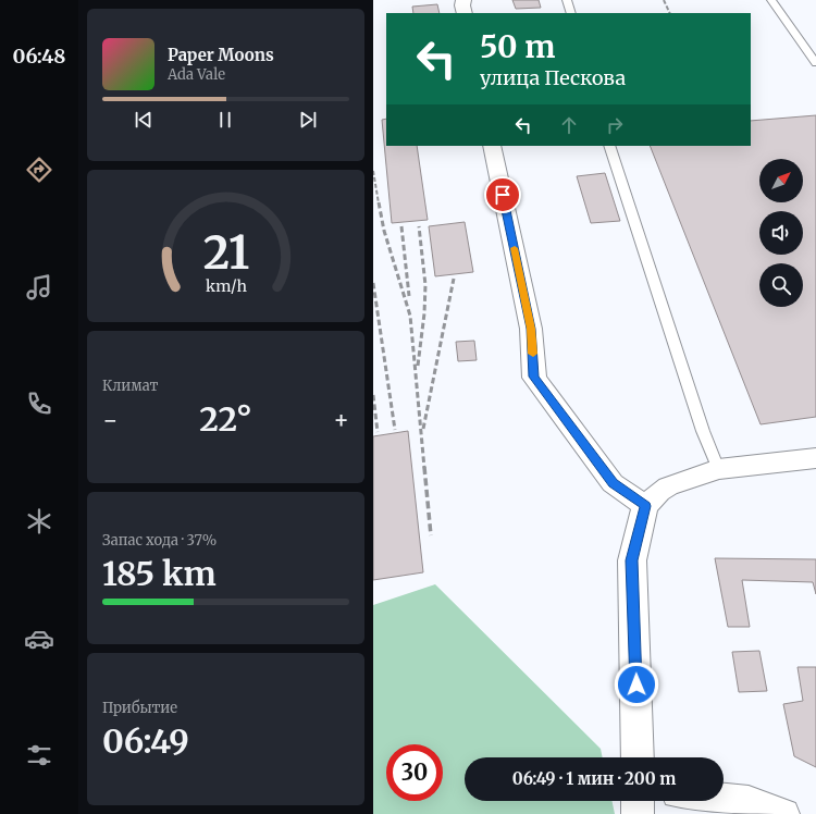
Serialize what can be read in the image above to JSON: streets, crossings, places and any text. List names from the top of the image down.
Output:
{
  "north": "top right",
  "page": {
    "tabs": "06:48",
    "turn": ["50 m", "улица Пескова"],
    "song": ["Paper Moons", "Ada Vale"],
    "tile": [
      "Климат",
      ["Запас хода · 37%", "185 km"],
      ["Прибытие", "06:49"]
    ],
    "heat": ["−", "22°", "+"],
    "limit": "30",
    "trip": "06:49 · 1 мин · 200 m",
    "gauge": ["21", "km/h"]
  }
}
